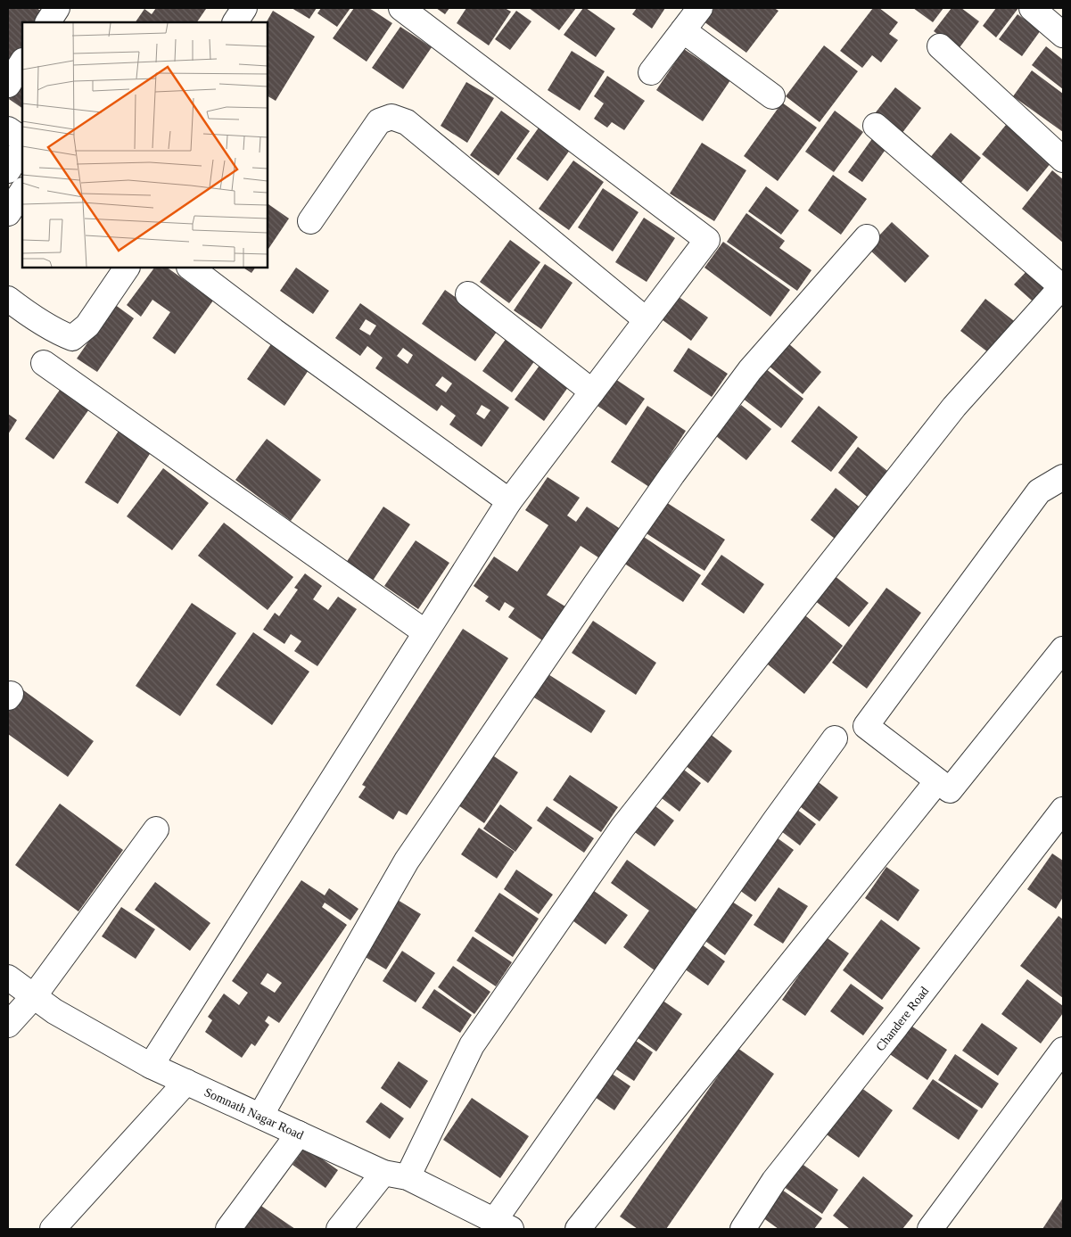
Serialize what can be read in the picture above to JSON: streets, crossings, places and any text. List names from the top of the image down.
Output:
{
  "streets": {
    "street": ["Chandere Road", "Somnath Nagar Road"]
  }
}
